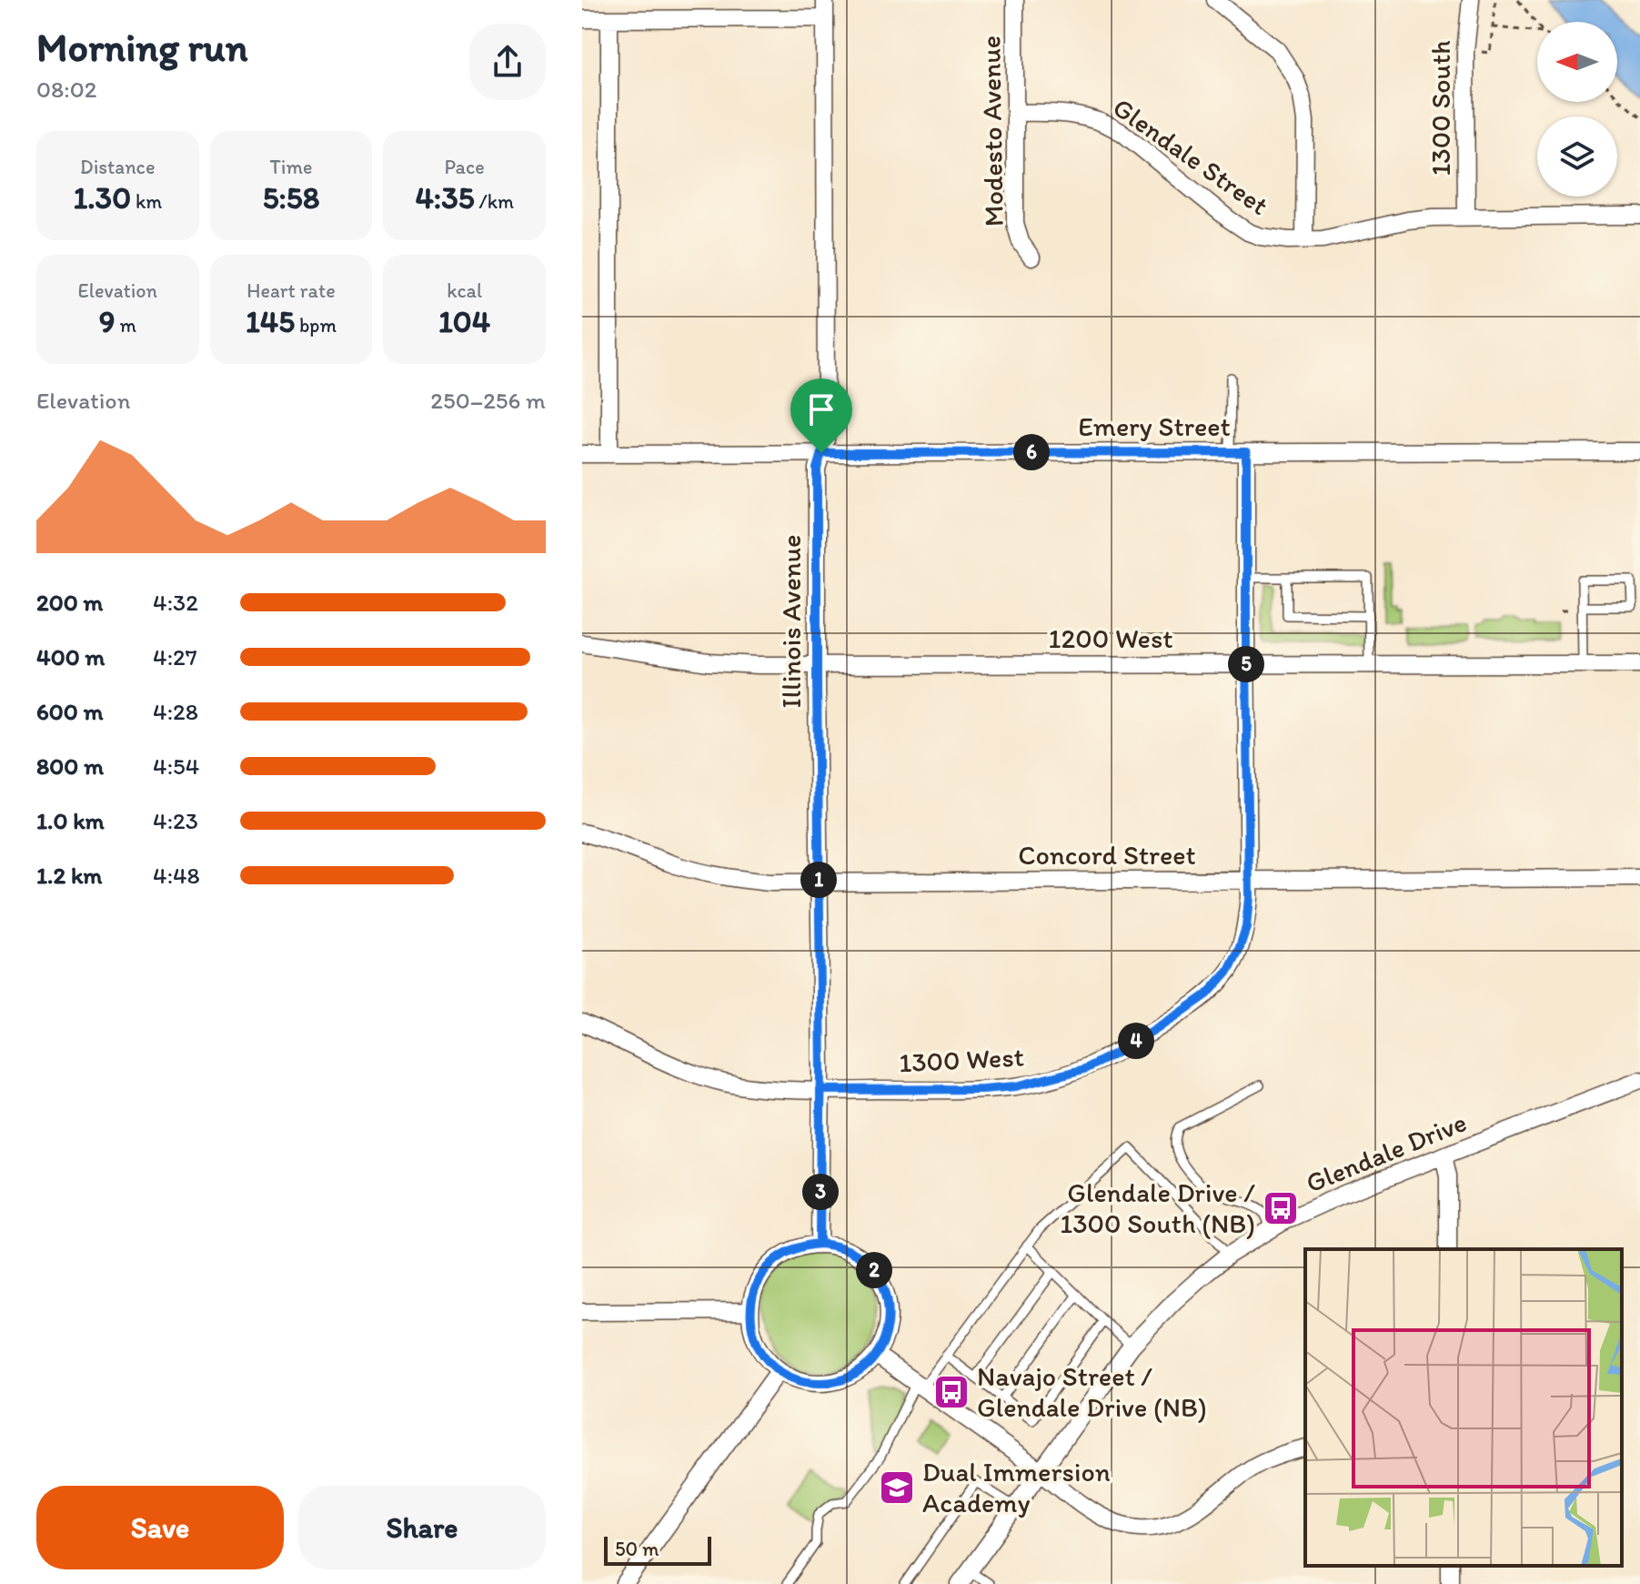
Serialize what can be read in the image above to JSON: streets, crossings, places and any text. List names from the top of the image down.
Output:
{
  "streets": {
    "street": [
      "1300 South",
      "Modesto Avenue",
      "Glendale Street",
      "Emery Street",
      "Illinois Avenue",
      "1200 West",
      "Concord Street",
      "1300 West",
      "Glendale Drive"
    ]
  },
  "crossings": [
    ["1300 South", "Glendale Street"],
    ["Modesto Avenue", "Glendale Street"],
    ["Emery Street", "Illinois Avenue"],
    ["Emery Street", "1300 West"],
    ["Illinois Avenue", "1200 West"],
    ["Illinois Avenue", "Concord Street"],
    ["Illinois Avenue", "1300 West"],
    ["1200 West", "1300 West"],
    ["Concord Street", "1300 West"]
  ],
  "places": {
    "bus stop": ["Glendale Drive / 1300 South (NB)", "Navajo Street / Glendale Drive (NB)"],
    "school or university": ["Dual Immersion Academy"]
  },
  "scale_bar": "50 m",
  "north": "left",
  "page": {
    "heading": ["Morning run", "08:02"],
    "stats": [
      ["Distance", "1.30 km"],
      ["Time", "5:58"],
      ["Pace", "4:35 /km"],
      ["Elevation", "9 m"],
      ["Heart rate", "145 bpm"],
      ["kcal", "104"]
    ],
    "chart": ["Elevation", "250–256 m"],
    "pins": [
      "6",
      "5",
      "1",
      "4",
      "3",
      "2"
    ],
    "list": [
      {
        "name": "200 m",
        "note": "4:32"
      },
      {
        "name": "400 m",
        "note": "4:27"
      },
      {
        "name": "600 m",
        "note": "4:28"
      },
      {
        "name": "800 m",
        "note": "4:54"
      },
      {
        "name": "1.0 km",
        "note": "4:23"
      },
      {
        "name": "1.2 km",
        "note": "4:48"
      }
    ],
    "buttons": ["Save", "Share"],
    "scale": "50 m"
  }
}
